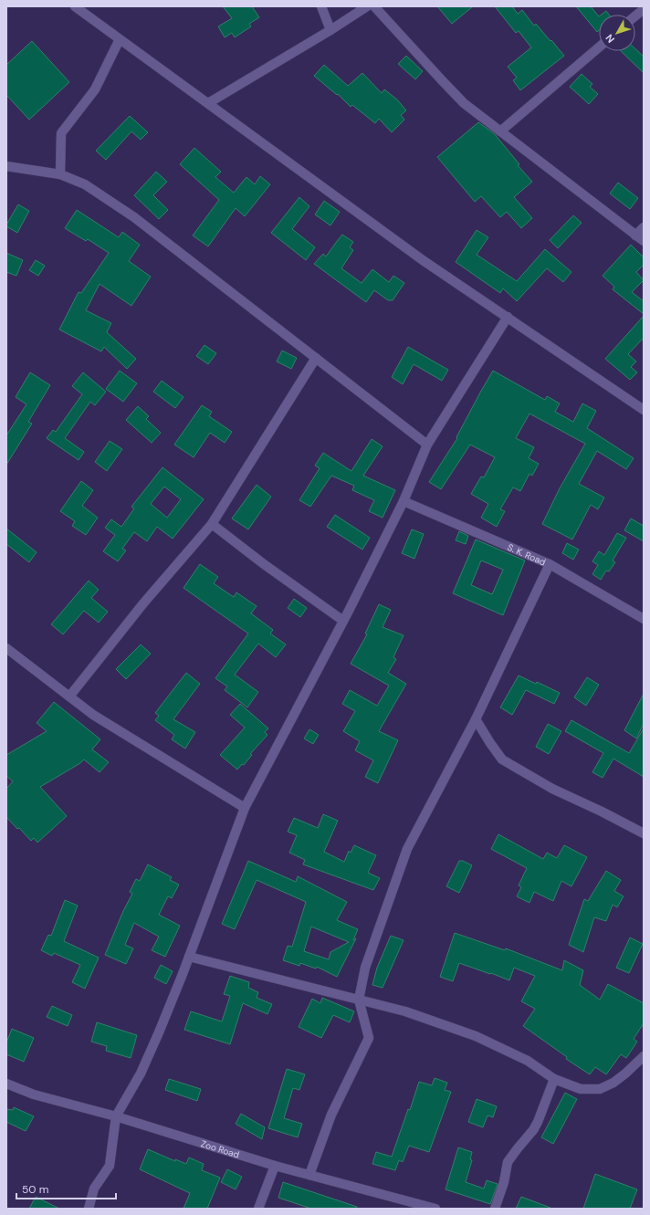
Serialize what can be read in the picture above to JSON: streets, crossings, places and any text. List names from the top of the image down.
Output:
{
  "streets": {
    "street": ["S. K. Road", "Zoo Road"]
  },
  "scale_bar": "50 m",
  "north": "bottom left"
}
